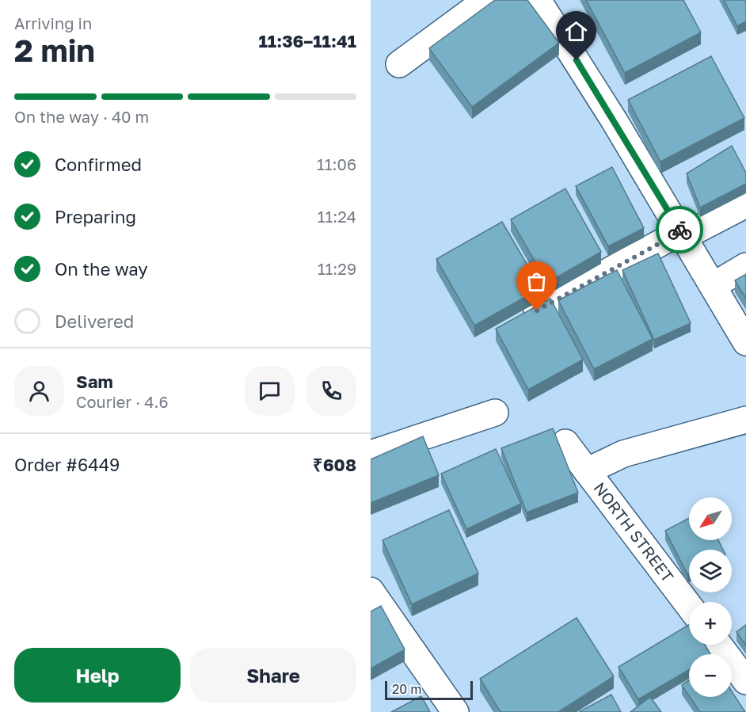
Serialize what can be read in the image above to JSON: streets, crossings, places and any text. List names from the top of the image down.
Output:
{
  "streets": {
    "street": ["NORTH STREET"]
  },
  "scale_bar": "20 m",
  "north": "bottom left",
  "page": {
    "heading": ["2 min", "Arriving in", "11:36–11:41"],
    "panel": [
      "Sam",
      "Courier · 4.6",
      "Order #6449",
      "₹608"
    ],
    "bar": "On the way · 40 m",
    "list": [
      ["Confirmed", "11:06"],
      ["Preparing", "11:24"],
      ["On the way", "11:29"],
      "Delivered"
    ],
    "map_buttons": ["+", "−"],
    "buttons": ["Help", "Share"],
    "scale": "20 m"
  }
}
